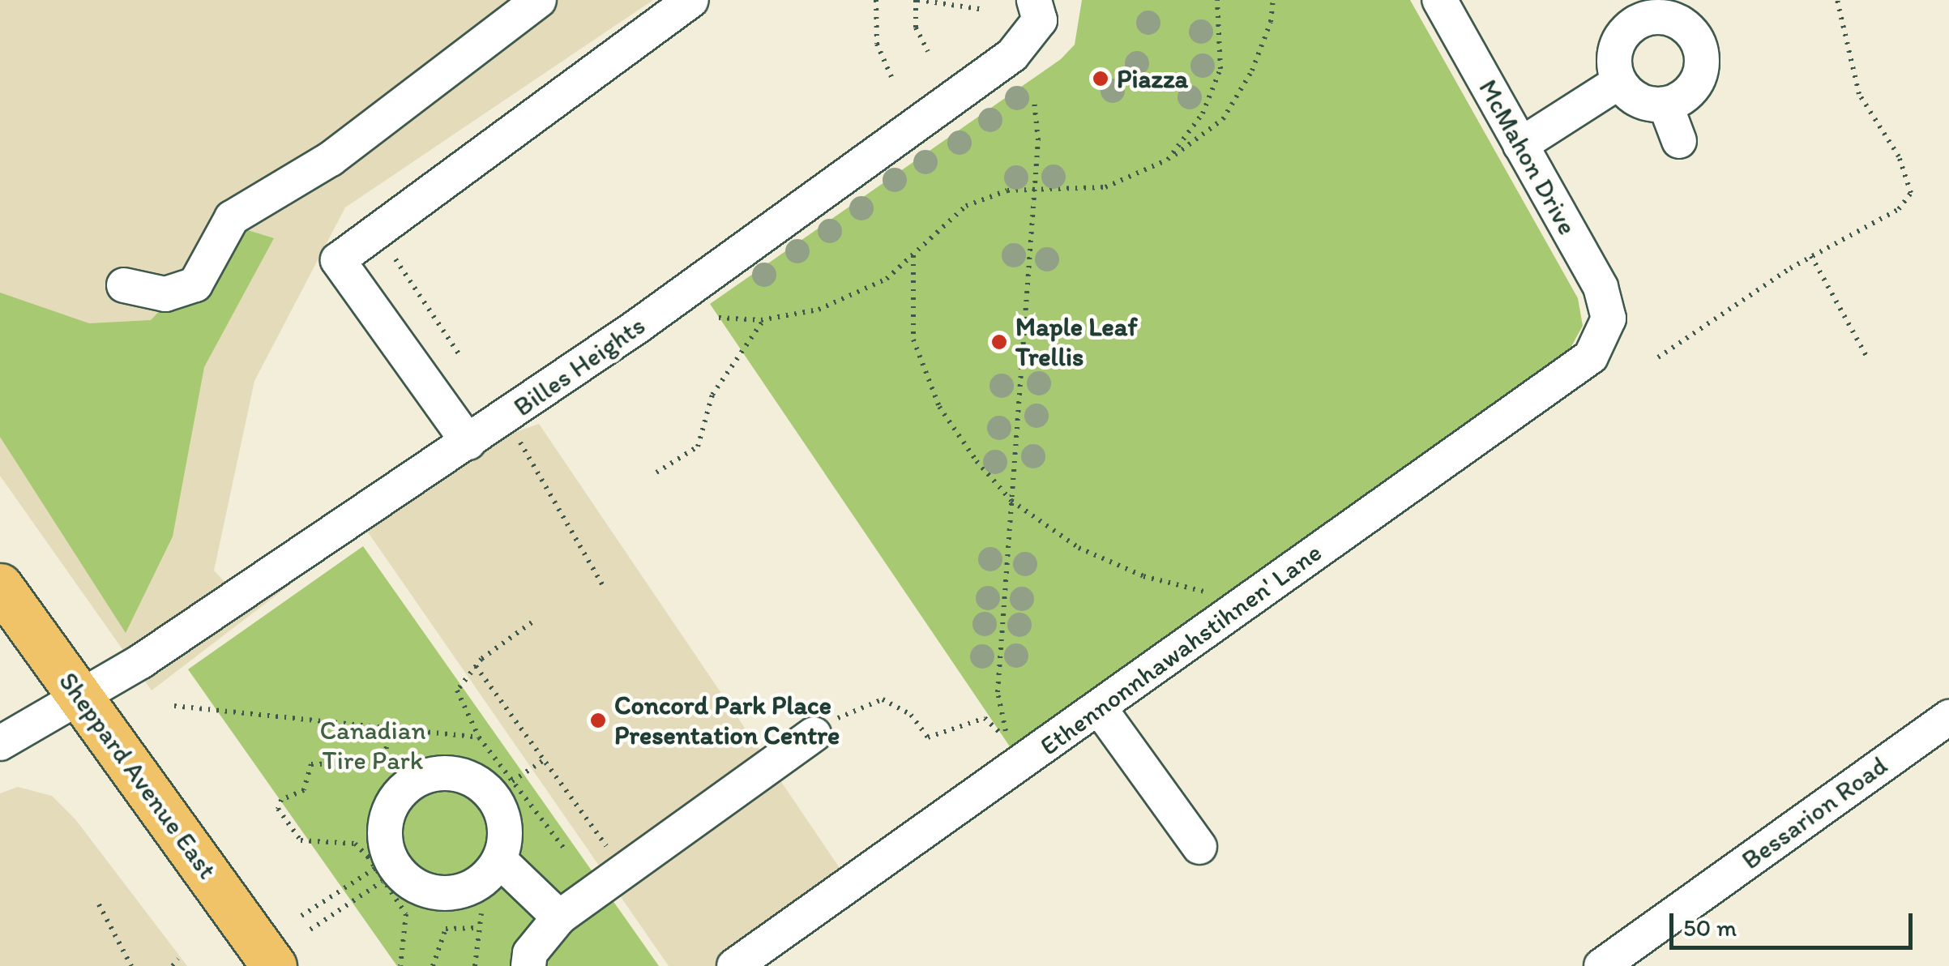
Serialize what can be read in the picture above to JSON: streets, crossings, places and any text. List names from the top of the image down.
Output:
{
  "streets": {
    "main road": ["Sheppard Avenue East"],
    "street": [
      "McMahon Drive",
      "Billes Heights",
      "Ethennonnhawahstihnen' Lane",
      "Bessarion Road"
    ]
  },
  "crossings": [
    ["McMahon Drive", "Ethennonnhawahstihnen' Lane"],
    ["Billes Heights", "Sheppard Avenue East"]
  ],
  "parks": ["Canadian Tire Park"],
  "places": ["Piazza", "Maple Leaf Trellis", "Concord Park Place Presentation Centre"],
  "scale_bar": "50 m"
}
